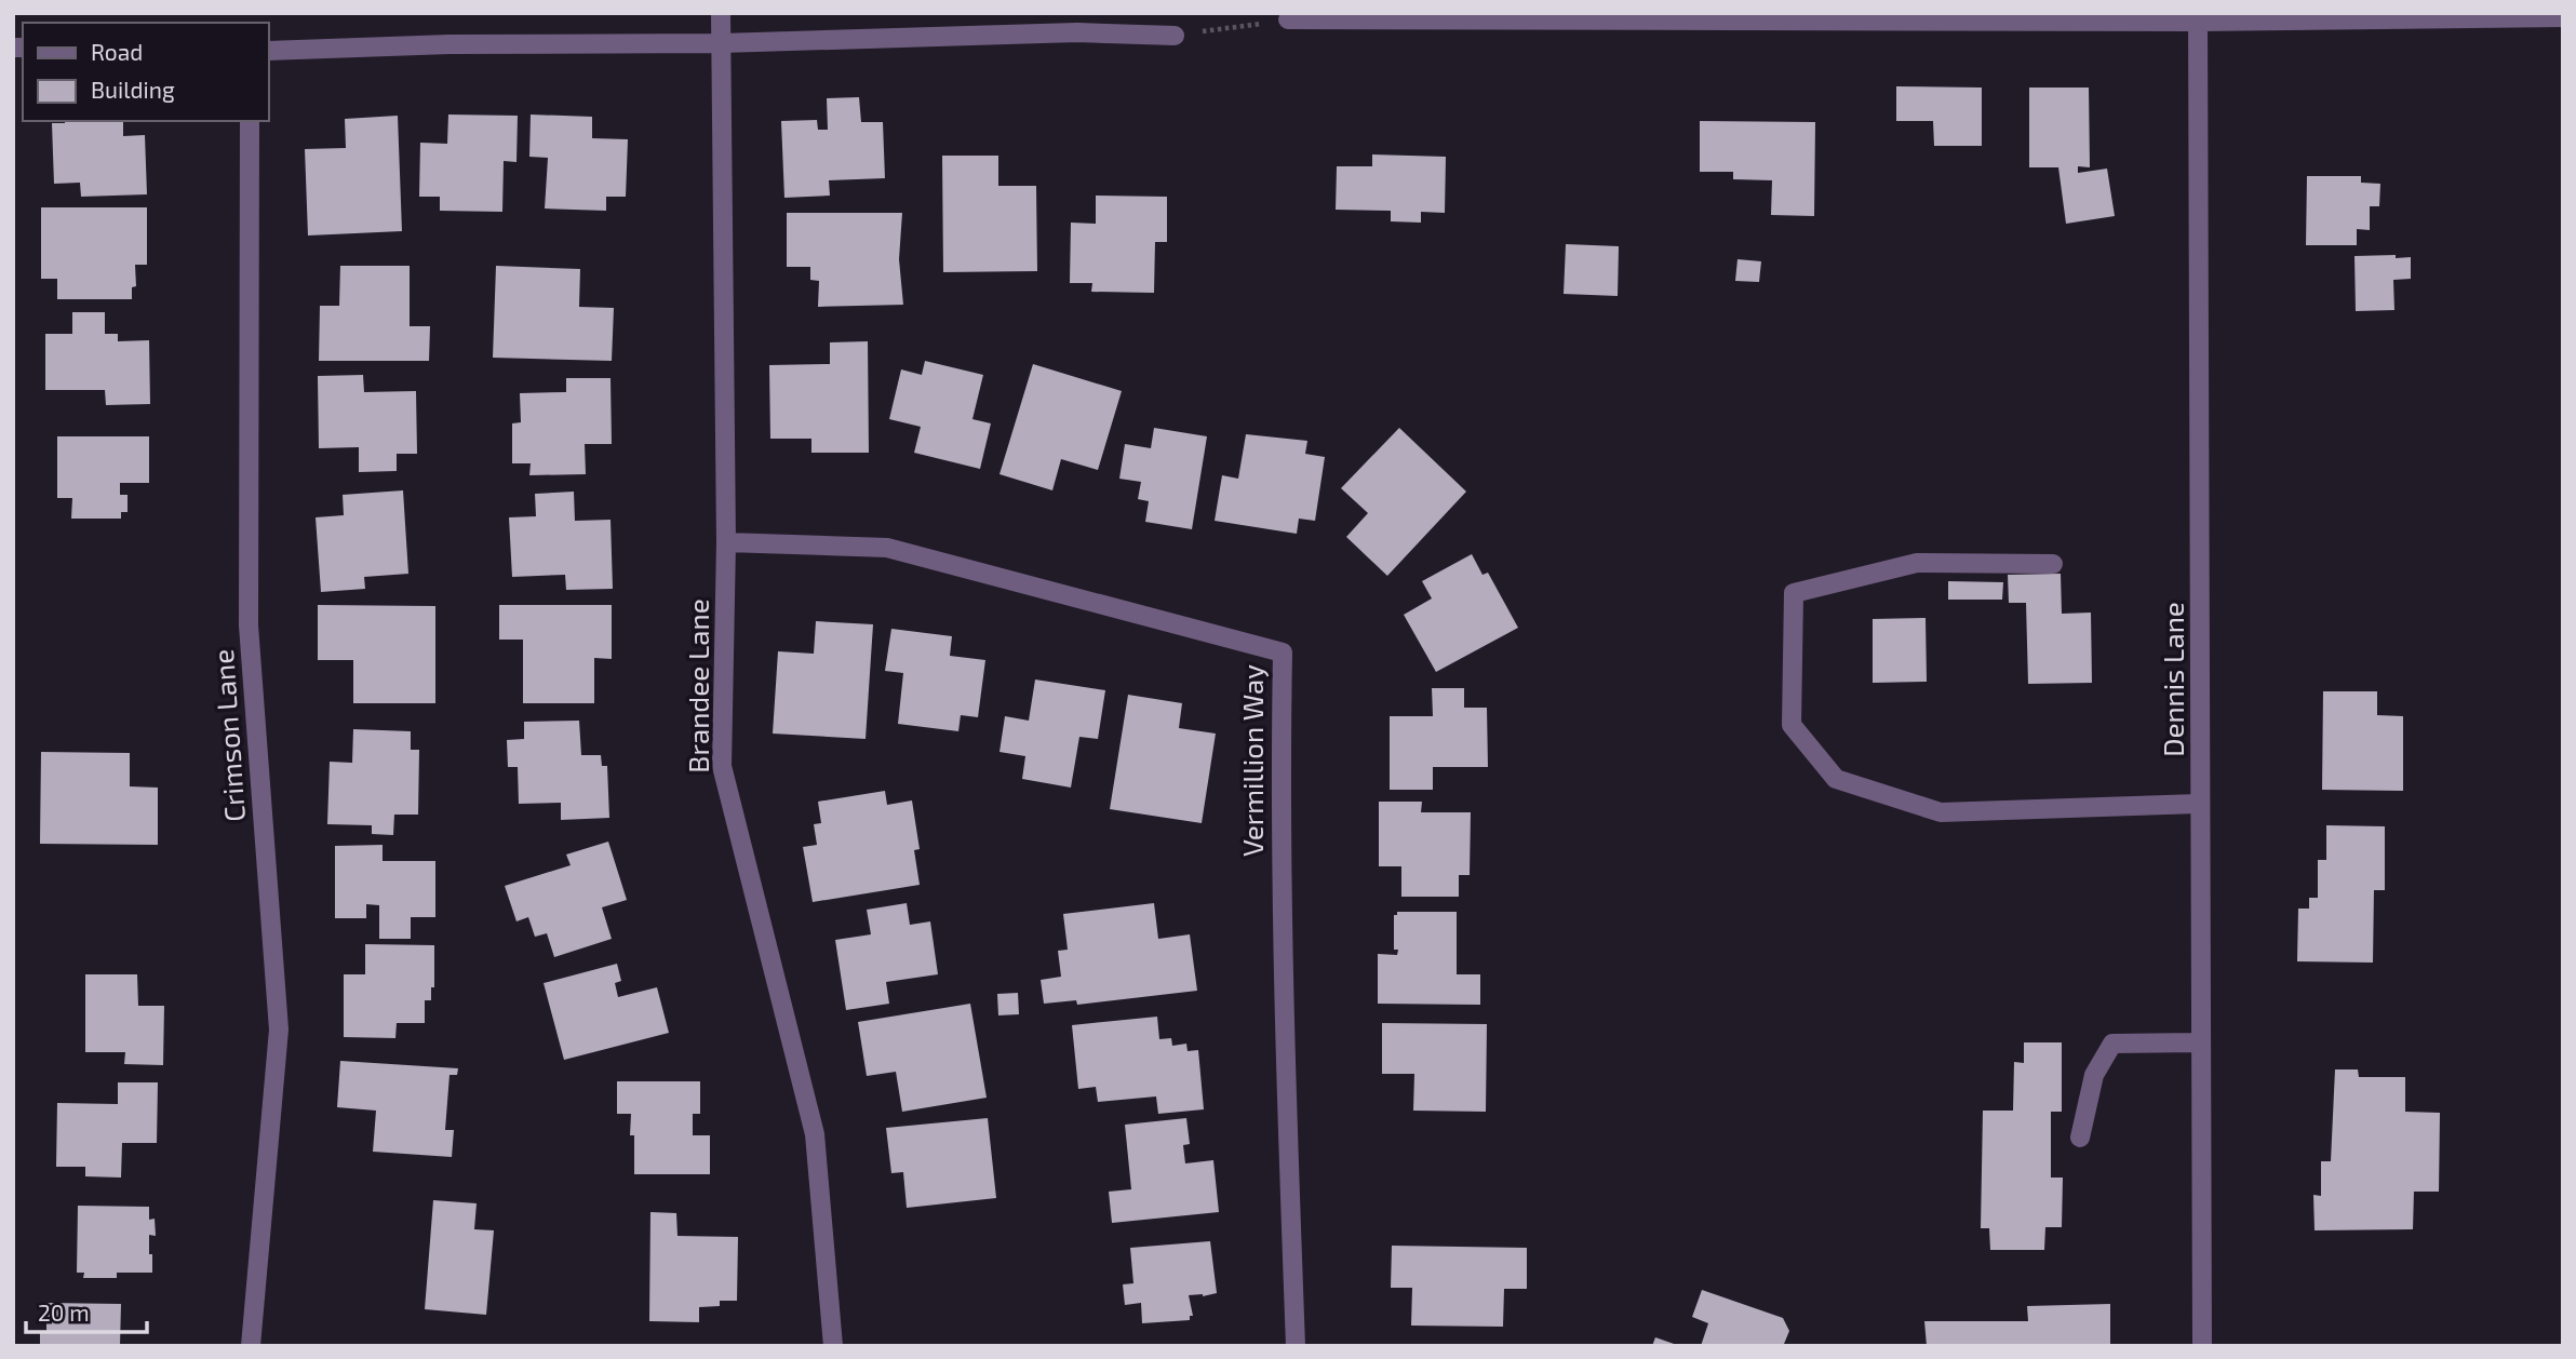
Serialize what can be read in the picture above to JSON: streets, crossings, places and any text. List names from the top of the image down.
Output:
{
  "streets": {
    "street": [
      "Dennis Lane",
      "Brandee Lane",
      "Crimson Lane",
      "Vermillion Way"
    ]
  },
  "crossings": [
    ["Brandee Lane", "Vermillion Way"]
  ],
  "legend": ["Road", "Building"],
  "scale_bar": "20 m"
}
